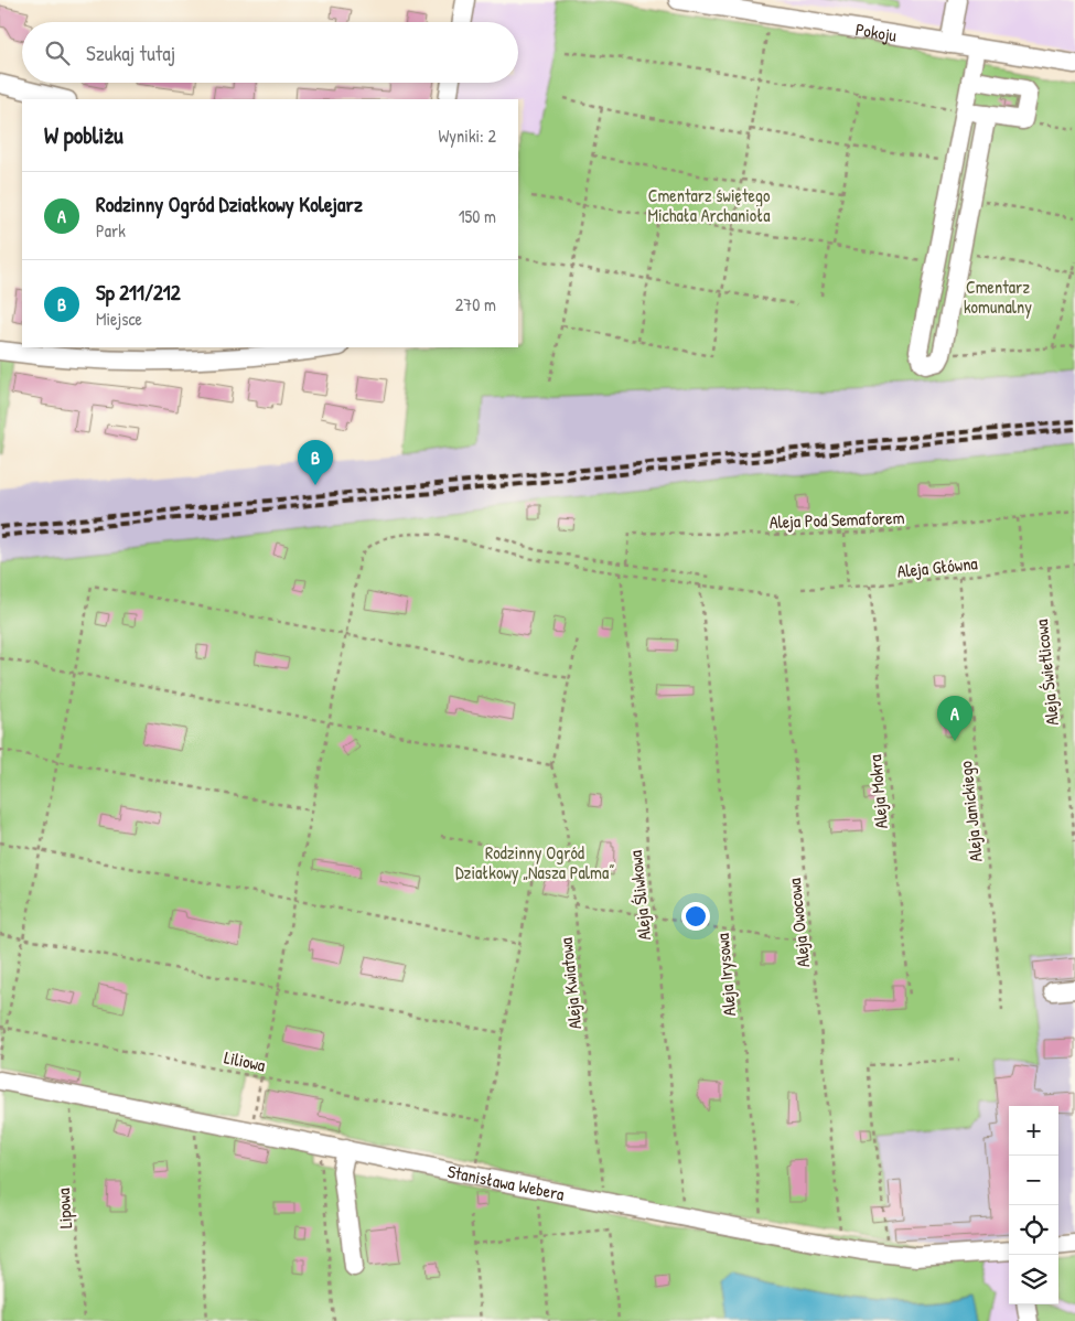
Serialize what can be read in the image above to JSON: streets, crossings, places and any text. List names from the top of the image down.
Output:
{
  "streets": {
    "street": ["Pokoju", "Stanisława Webera"],
    "path": [
      "Aleja Pod Semaforem",
      "Aleja Główna",
      "Aleja Świetlicowa",
      "Aleja Mokra",
      "Aleja Janickiego",
      "Aleja Śliwkowa",
      "Aleja Owocowa",
      "Aleja Irysowa",
      "Aleja Kwiatowa",
      "Liliowa",
      "Lipowa"
    ]
  },
  "crossings": [
    ["Aleja Główna", "Aleja Świetlicowa"],
    ["Aleja Główna", "Aleja Mokra"],
    ["Aleja Główna", "Aleja Janickiego"],
    ["Aleja Śliwkowa", "Stanisława Webera"],
    ["Aleja Owocowa", "Aleja Irysowa"],
    ["Aleja Owocowa", "Stanisława Webera"],
    ["Aleja Irysowa", "Stanisława Webera"],
    ["Aleja Kwiatowa", "Stanisława Webera"],
    ["Stanisława Webera", "Lipowa"]
  ],
  "parks": ["Cmentarz świętego Michała Archanioła", "Cmentarz komunalny", "Rodzinny Ogród Działkowy „Nasza Palma”"],
  "page": {
    "search": "Szukaj tutaj",
    "heading": ["W pobliżu", "Wyniki: 2"],
    "list": [
      {
        "mark": "A",
        "name": "Rodzinny Ogród Działkowy Kolejarz",
        "note": "Park",
        "value": "150 m"
      },
      {
        "mark": "B",
        "name": "Sp 211/212",
        "note": "Miejsce",
        "value": "270 m"
      }
    ],
    "pins": ["B", "A"],
    "map_buttons": ["+", "−"]
  }
}
